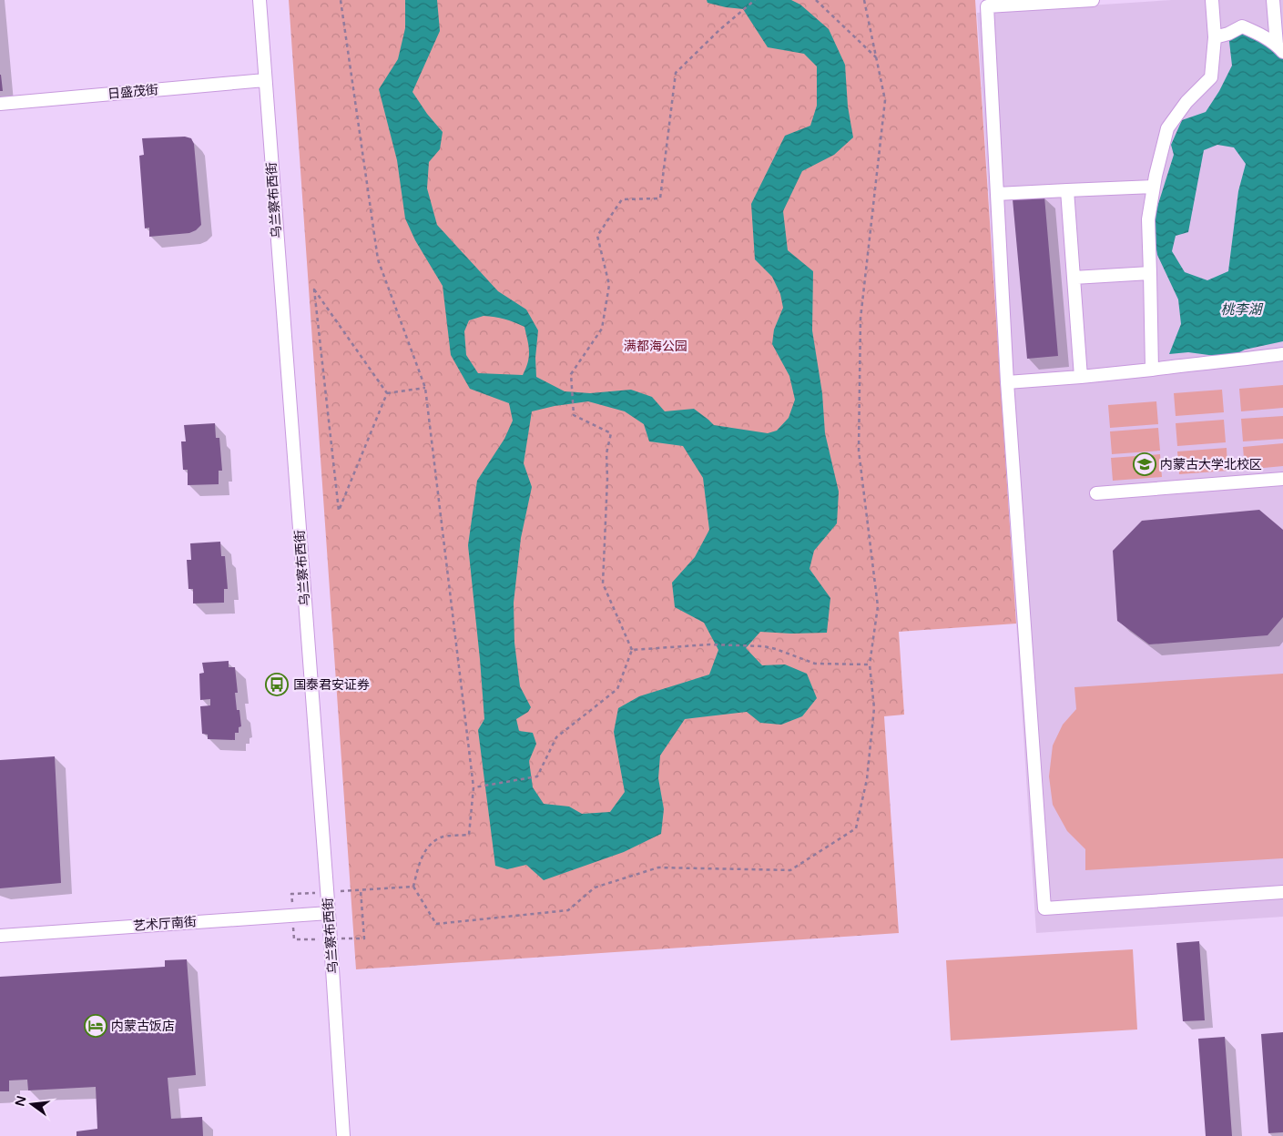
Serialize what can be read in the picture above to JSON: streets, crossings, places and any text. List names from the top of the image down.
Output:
{
  "streets": {
    "street": ["日盛茂街", "乌兰察布西街", "艺术厅南街"]
  },
  "crossings": [
    ["日盛茂街", "乌兰察布西街"],
    ["乌兰察布西街", "艺术厅南街"]
  ],
  "water": ["桃李湖"],
  "parks": ["满都海公园"],
  "places": {
    "school or university": ["内蒙古大学北校区"],
    "bus stop": ["国泰君安证券"],
    "hotel": ["内蒙古饭店"]
  },
  "north": "left"
}
